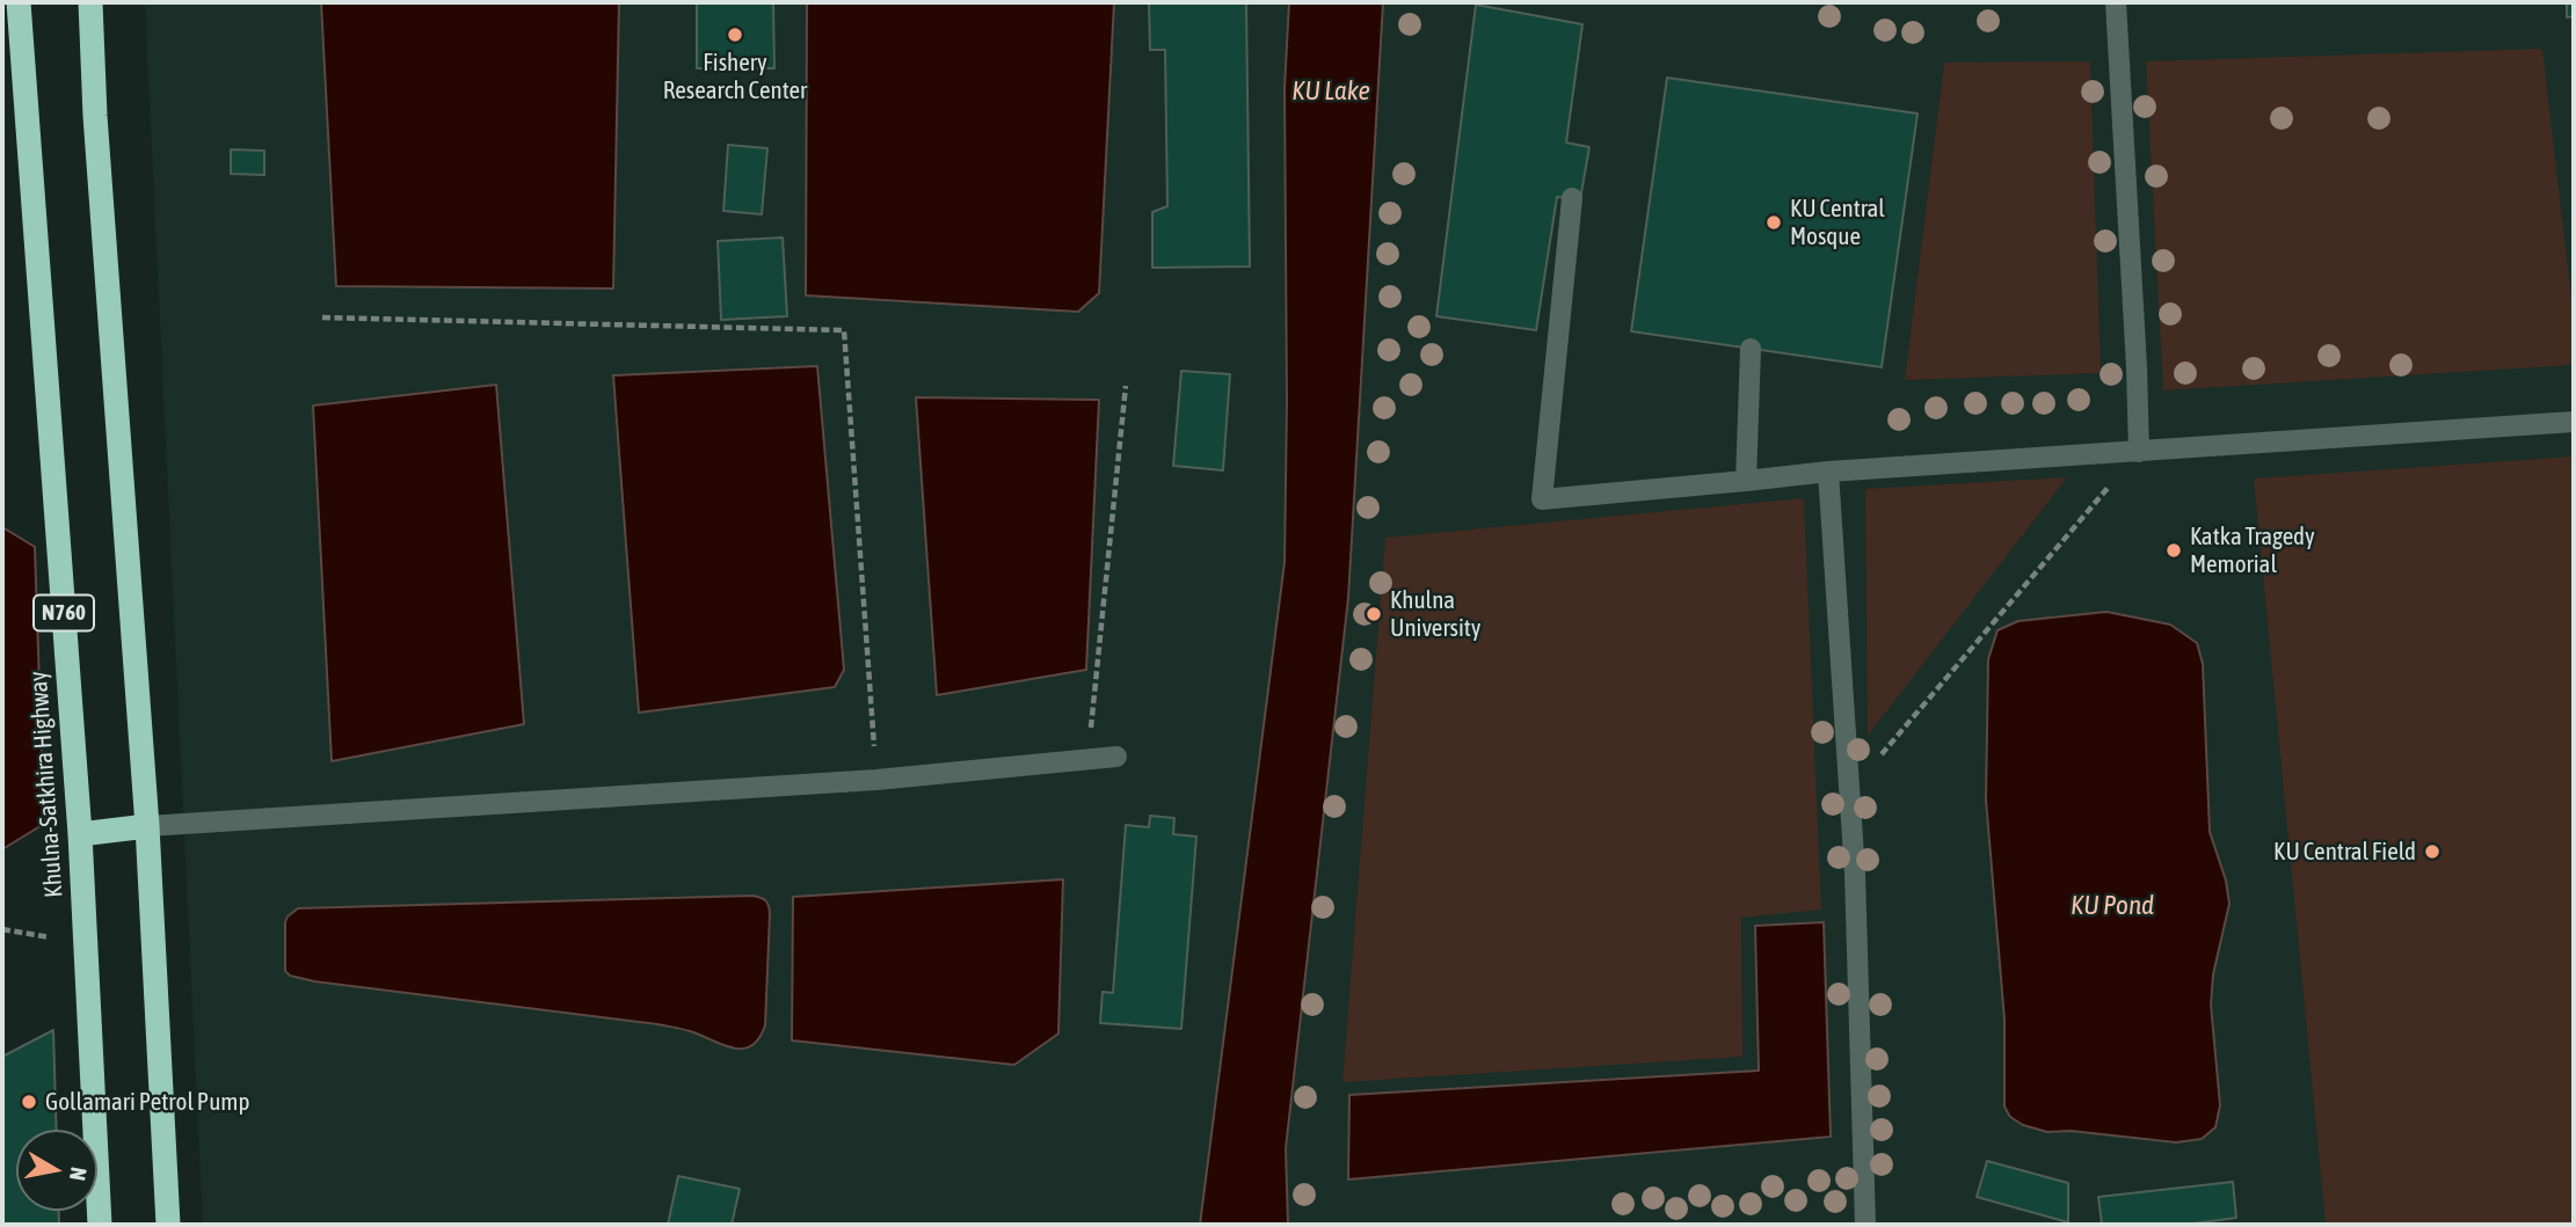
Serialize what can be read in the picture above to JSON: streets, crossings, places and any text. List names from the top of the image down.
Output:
{
  "streets": {
    "highway": ["N760", "Khulna-Satkhira Highway"]
  },
  "water": ["KU Lake", "KU Pond"],
  "places": [
    "Fishery Research Center",
    "KU Central Mosque",
    "Katka Tragedy Memorial",
    "Khulna University",
    "KU Central Field",
    "Gollamari Petrol Pump"
  ],
  "north": "right"
}
